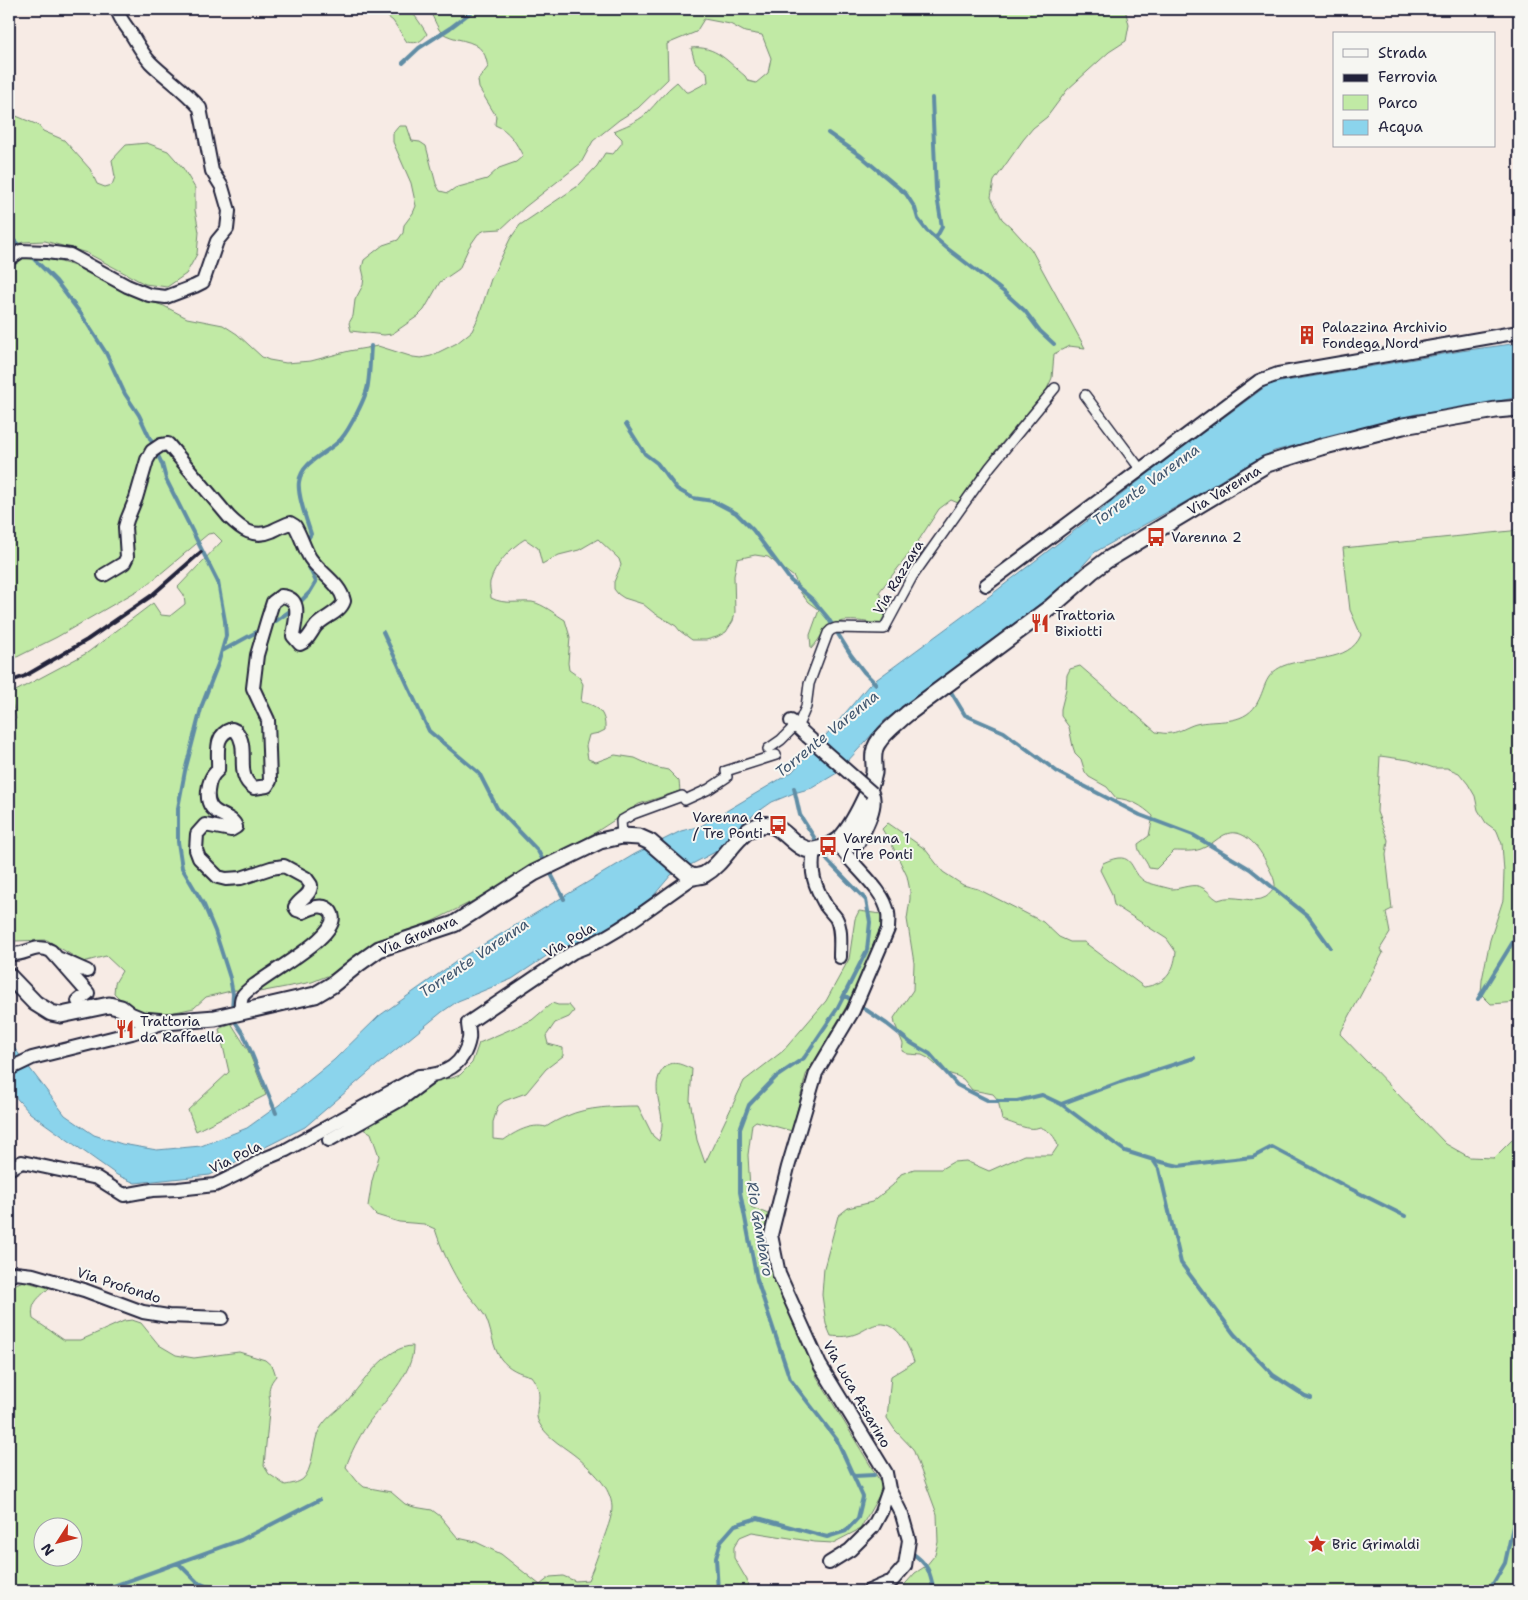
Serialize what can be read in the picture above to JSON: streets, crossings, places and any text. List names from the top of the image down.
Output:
{
  "streets": {
    "street": [
      "Via Varenna",
      "Via Razzara",
      "Via Granara",
      "Via Pola",
      "Via Profondo",
      "Via Luca Assarino"
    ]
  },
  "crossings": [
    ["Via Varenna", "Via Luca Assarino"],
    ["Via Granara", "Via Pola"]
  ],
  "water": ["Torrente Varenna", "Rio Gambaro"],
  "places": {
    "building": ["Palazzina Archivio Fondega Nord"],
    "bus stop": ["Varenna 2", "Varenna 4 / Tre Ponti", "Varenna 1 / Tre Ponti"],
    "restaurant": ["Trattoria Bixiotti", "Trattoria da Raffaella"],
    "place": ["Bric Grimaldi"]
  },
  "legend": [
    "Strada",
    "Ferrovia",
    "Parco",
    "Acqua"
  ],
  "north": "bottom left"
}
